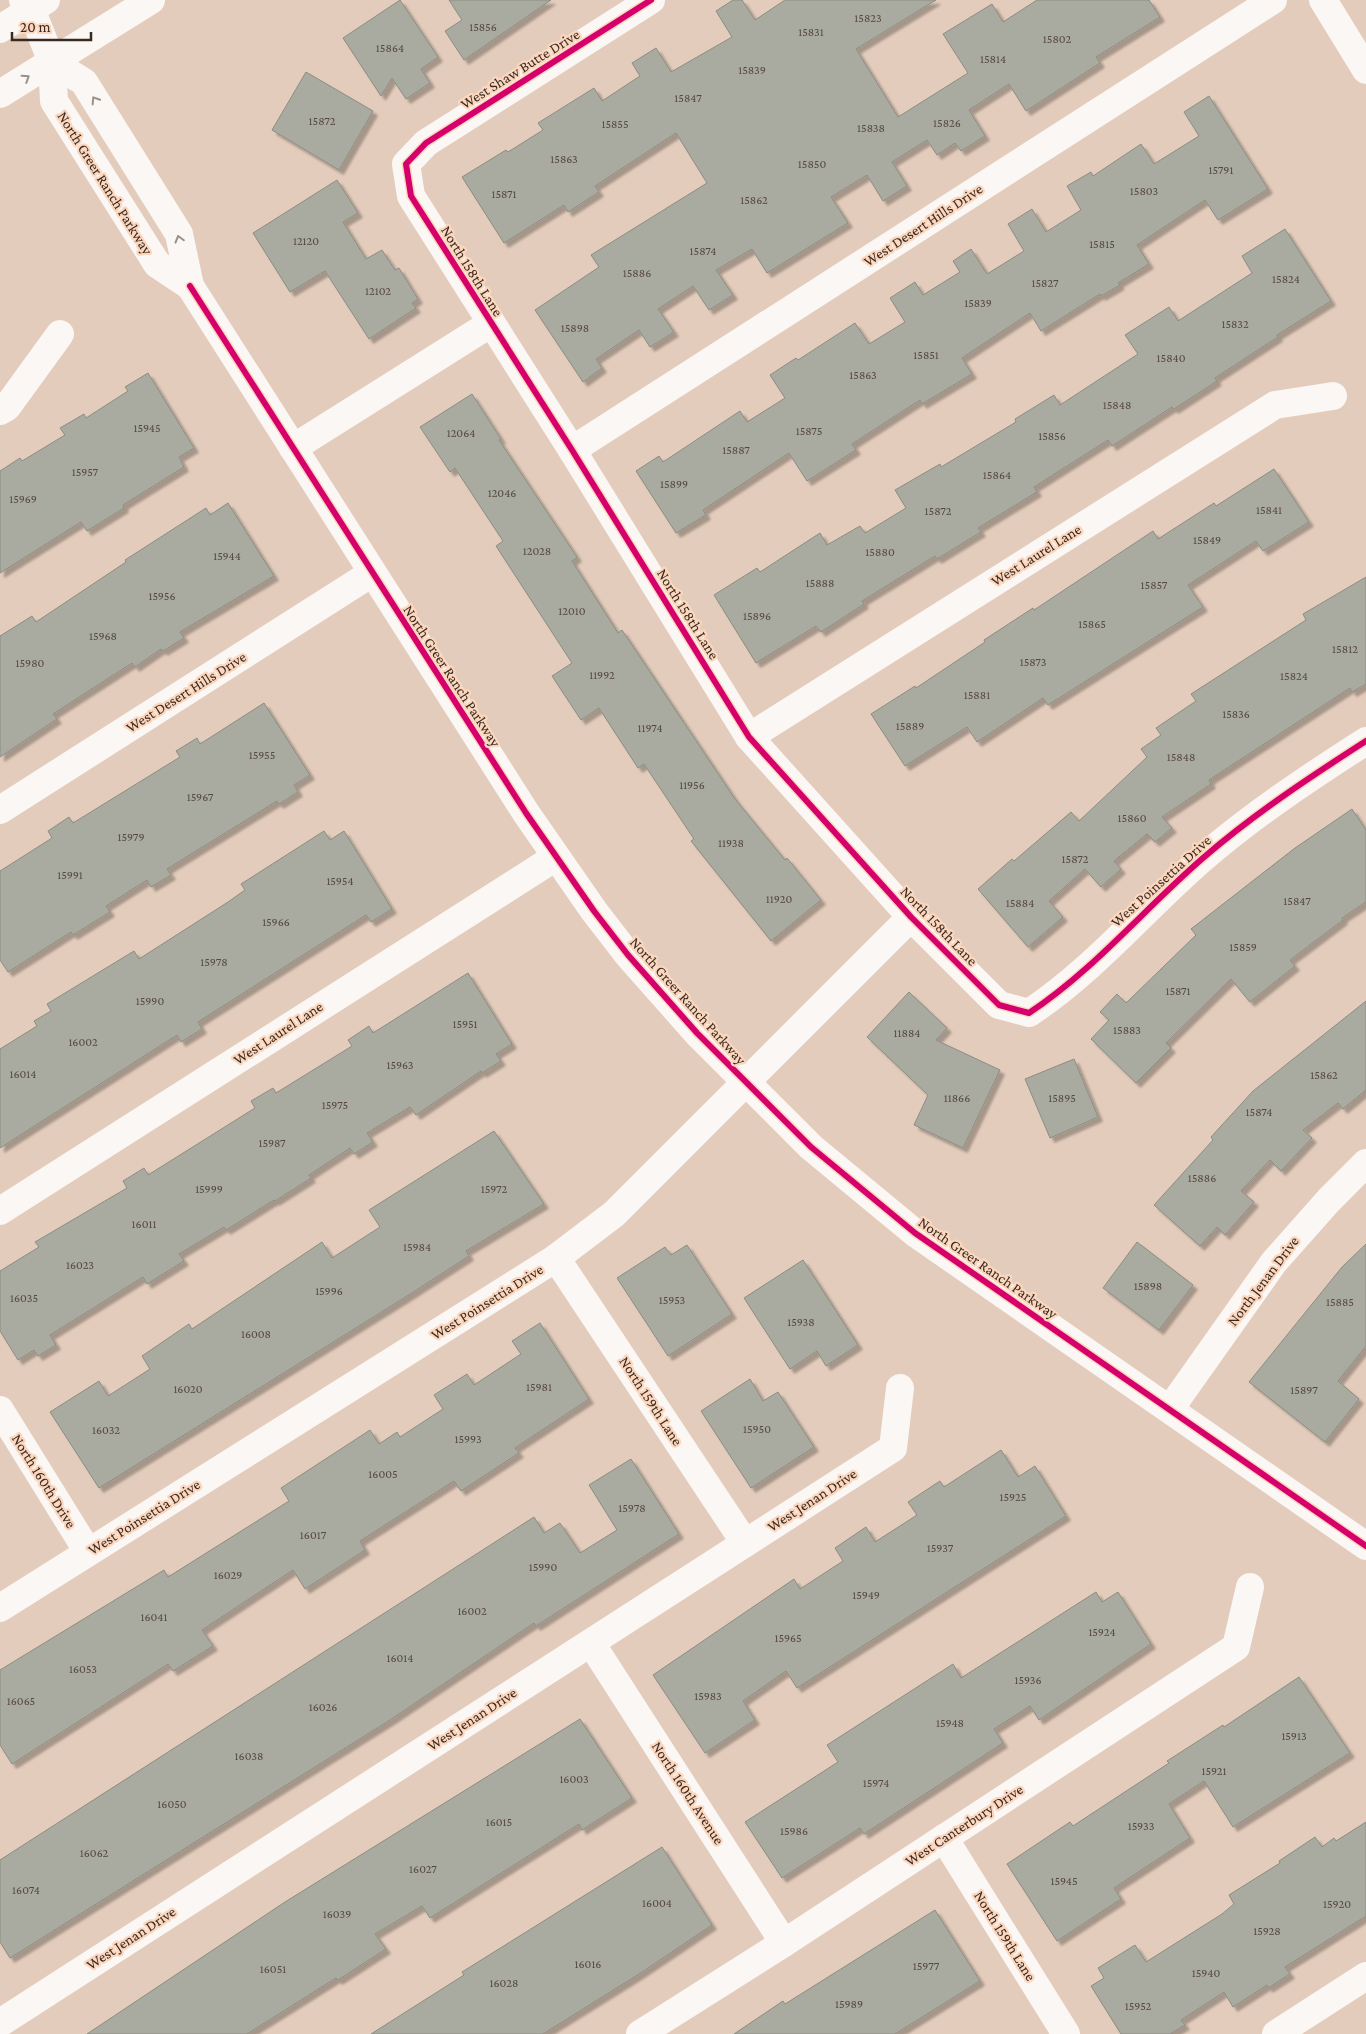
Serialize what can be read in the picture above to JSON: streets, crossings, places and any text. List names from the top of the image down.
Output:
{
  "streets": {
    "street": [
      "West Shaw Butte Drive",
      "North Greer Ranch Parkway",
      "West Desert Hills Drive",
      "North 158th Lane",
      "West Laurel Lane",
      "West Poinsettia Drive",
      "North Jenan Drive",
      "North 159th Lane",
      "North 160th Drive",
      "West Jenan Drive",
      "North 160th Avenue",
      "West Canterbury Drive"
    ]
  },
  "crossings": [
    ["West Shaw Butte Drive", "North 158th Lane"],
    ["North Greer Ranch Parkway", "West Desert Hills Drive"],
    ["North Greer Ranch Parkway", "West Laurel Lane"],
    ["North Greer Ranch Parkway", "West Poinsettia Drive"],
    ["North Greer Ranch Parkway", "North Jenan Drive"],
    ["West Desert Hills Drive", "North 158th Lane"],
    ["North 158th Lane", "West Laurel Lane"],
    ["North 158th Lane", "West Poinsettia Drive"],
    ["West Poinsettia Drive", "North 159th Lane"],
    ["West Poinsettia Drive", "North 160th Drive"],
    ["North 159th Lane", "West Jenan Drive"],
    ["North 159th Lane", "West Canterbury Drive"],
    ["West Jenan Drive", "North 160th Avenue"],
    ["North 160th Avenue", "West Canterbury Drive"]
  ],
  "house_numbers": [
    "15823",
    "15856",
    "15831",
    "15802",
    "15864",
    "15814",
    "15839",
    "15847",
    "15872",
    "15826",
    "15855",
    "15838",
    "15863",
    "15850",
    "15791",
    "15803",
    "15871",
    "15862",
    "12120",
    "15815",
    "15874",
    "15886",
    "15824",
    "15827",
    "12102",
    "15839",
    "15832",
    "15898",
    "15851",
    "15840",
    "15863",
    "15848",
    "15945",
    "15875",
    "12064",
    "15856",
    "15887",
    "15957",
    "15864",
    "15899",
    "12046",
    "15969",
    "15841",
    "15872",
    "15849",
    "12028",
    "15880",
    "15944",
    "15888",
    "15857",
    "15956",
    "12010",
    "15896",
    "15865",
    "15968",
    "15812",
    "15873",
    "15980",
    "11992",
    "15824",
    "15881",
    "15836",
    "15889",
    "11974",
    "15955",
    "15848",
    "11956",
    "15967",
    "15860",
    "15979",
    "11938",
    "15872",
    "15991",
    "15954",
    "11920",
    "15847",
    "15884",
    "15966",
    "15859",
    "15978",
    "15871",
    "15990",
    "15951",
    "15883",
    "11884",
    "16002",
    "15963",
    "16014",
    "15862",
    "11866",
    "15895",
    "15975",
    "15874",
    "15987",
    "15886",
    "15999",
    "15972",
    "16011",
    "15984",
    "16023",
    "15898",
    "15996",
    "16035",
    "15953",
    "15885",
    "15938",
    "16008",
    "15981",
    "16020",
    "15897",
    "15950",
    "16032",
    "15993",
    "16005",
    "15925",
    "15978",
    "16017",
    "15937",
    "15990",
    "16029",
    "15949",
    "16002",
    "16041",
    "15924",
    "15965",
    "16014",
    "16053",
    "15936",
    "15983",
    "16065",
    "16026",
    "15948",
    "15913",
    "16038",
    "15921",
    "16003",
    "15974",
    "16050",
    "16015",
    "15933",
    "15986",
    "16062",
    "16027",
    "15945",
    "16074",
    "16004",
    "15920",
    "16039",
    "15928",
    "16016",
    "15977",
    "16051",
    "15940",
    "16028",
    "15989",
    "15952"
  ],
  "scale_bar": "20 m"
}
